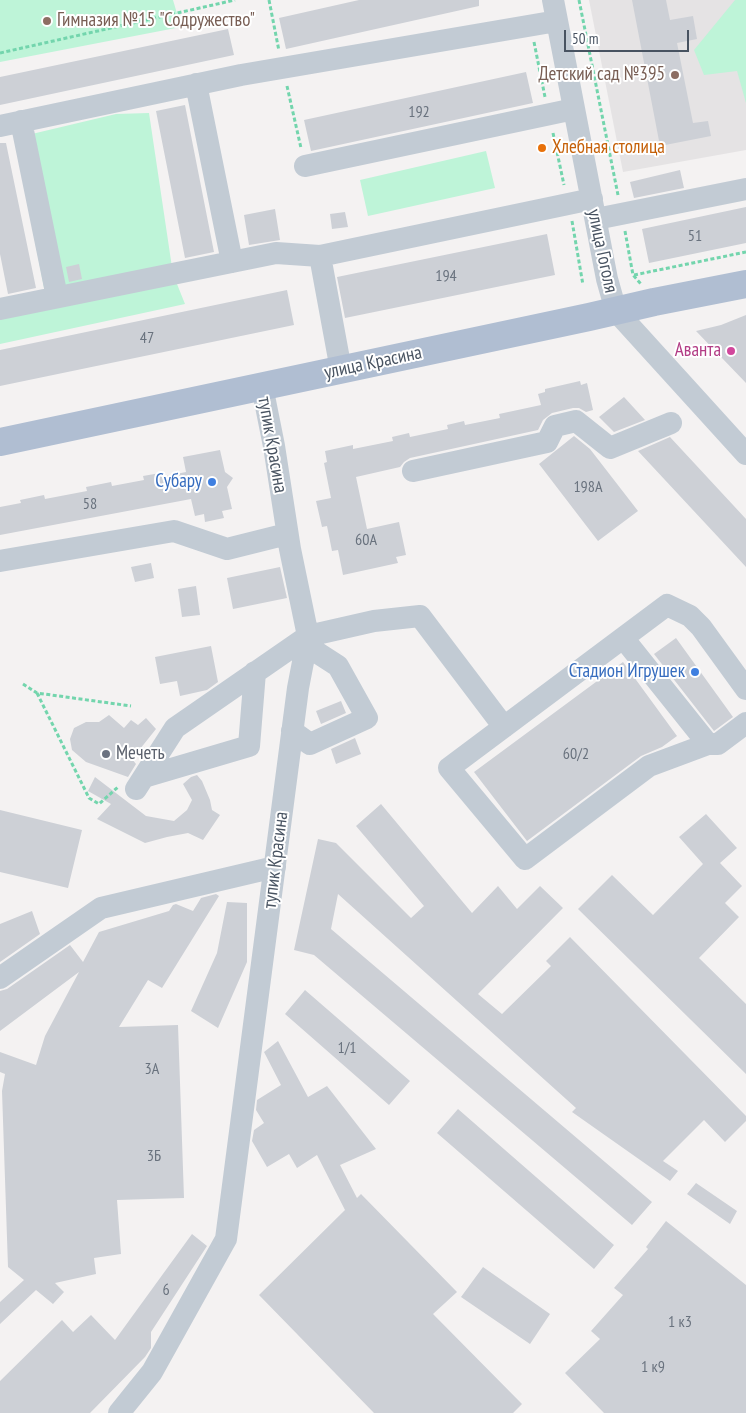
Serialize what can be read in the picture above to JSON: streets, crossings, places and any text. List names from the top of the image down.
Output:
{
  "streets": {
    "main road": ["улица Красина"],
    "street": ["улица Гоголя", "тупик Красина"]
  },
  "crossings": [
    ["улица Гоголя", "улица Красина"],
    ["улица Красина", "тупик Красина"]
  ],
  "places": [
    "Гимназия №15 \"Содружество\"",
    "Детский сад №395",
    "Хлебная столица",
    "Аванта",
    "Субару",
    "Стадион Игрушек",
    "Мечеть"
  ],
  "house_numbers": [
    "192",
    "51",
    "194",
    "47",
    "198А",
    "58",
    "60А",
    "60/2",
    "1/1",
    "3А",
    "3Б",
    "6",
    "1 к3",
    "1 к9"
  ],
  "scale_bar": "50 m"
}
